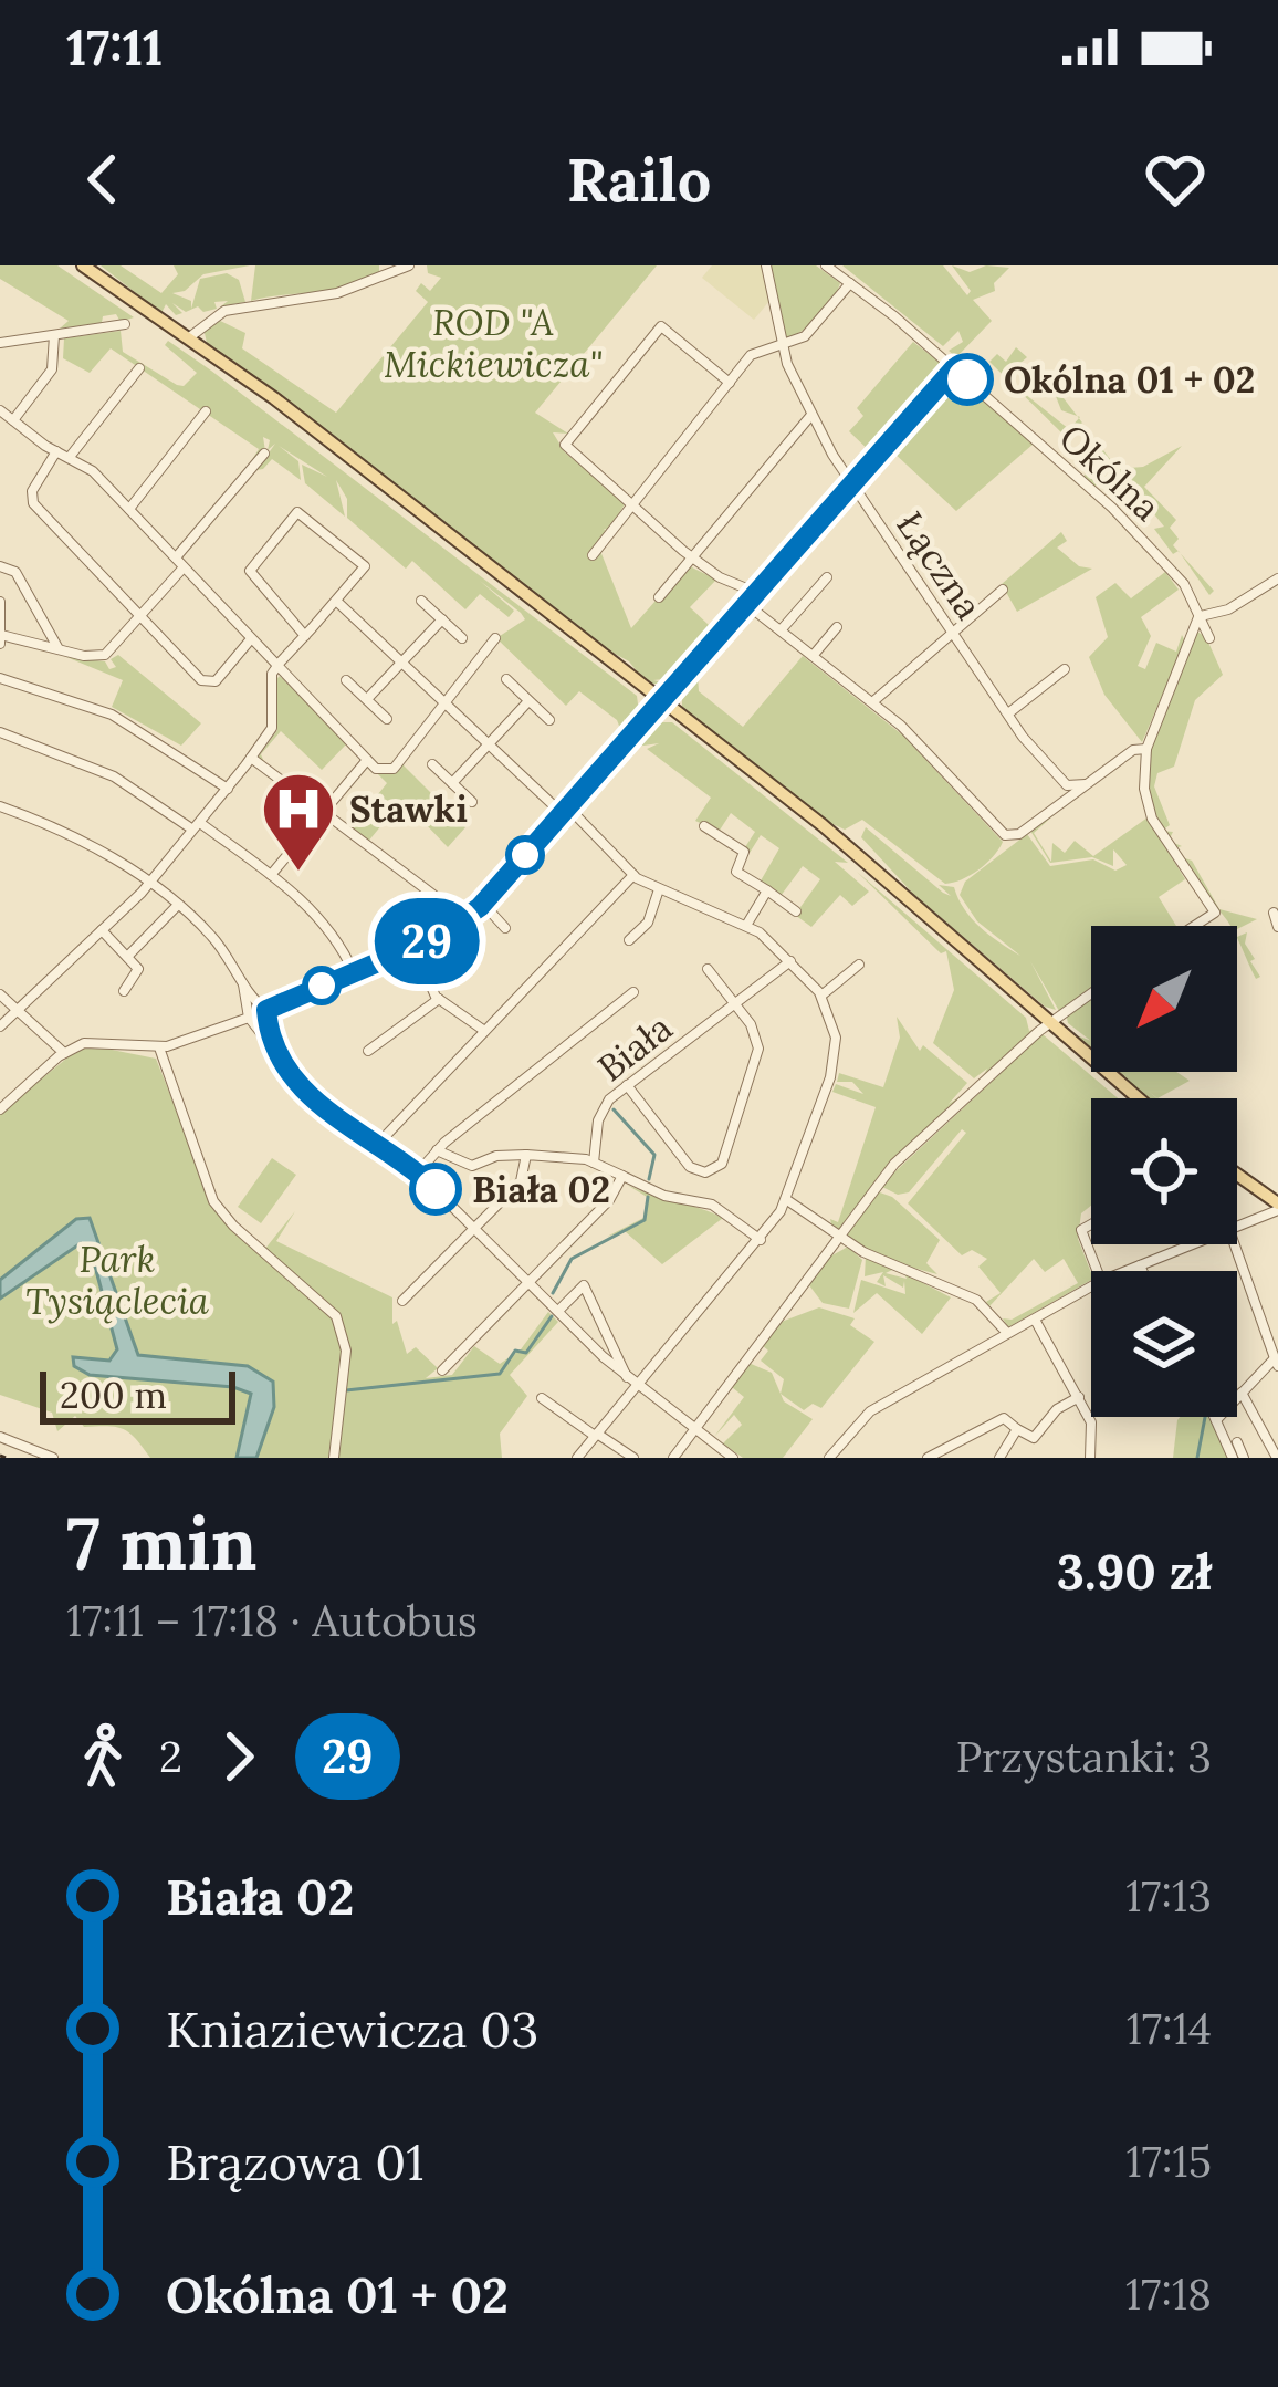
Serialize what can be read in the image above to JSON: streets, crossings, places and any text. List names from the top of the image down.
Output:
{
  "streets": {
    "street": ["Okólna", "Łączna", "Biała"]
  },
  "parks": ["ROD \"A Mickiewicza\"", "Park Tysiąclecia"],
  "places": {
    "other": ["Okólna 01 + 02", "Biała 02"],
    "hospital": ["Stawki"]
  },
  "lines": ["bus line 29"],
  "scale_bar": "200 m",
  "north": "bottom left",
  "page": {
    "status": "17:11",
    "header": "Railo",
    "on_map": "29",
    "scale": "200 m",
    "heading": ["7 min", "17:11 – 17:18 · Autobus", "3.90 zł"],
    "legs": ["2", "29", "Przystanki: 3"],
    "list": [
      {
        "name": "Biała 02",
        "value": "17:13"
      },
      {
        "name": "Kniaziewicza 03",
        "value": "17:14"
      },
      {
        "name": "Brązowa 01",
        "value": "17:15"
      },
      {
        "name": "Okólna 01 + 02",
        "value": "17:18"
      }
    ]
  }
}
